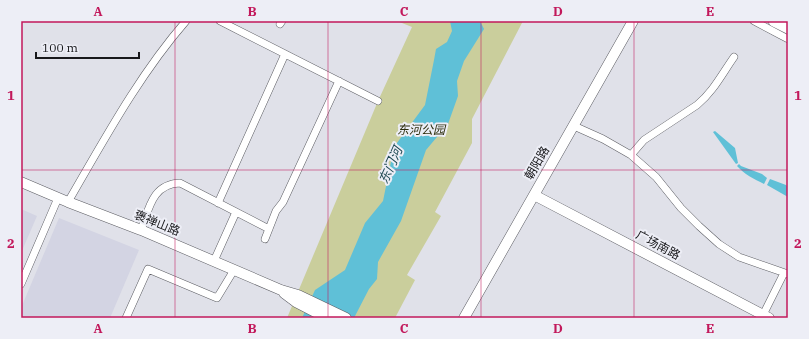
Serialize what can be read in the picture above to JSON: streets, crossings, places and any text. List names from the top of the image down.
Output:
{
  "streets": {
    "main road": ["朝阳路", "褒禅山路", "广场南路"]
  },
  "crossings": [
    ["朝阳路", "广场南路"]
  ],
  "water": ["东门河"],
  "parks": ["东河公园"],
  "scale_bar": "100 m",
  "grid": {
    "columns": [
      "A",
      "B",
      "C",
      "D",
      "E"
    ],
    "rows": ["1", "2"]
  }
}
